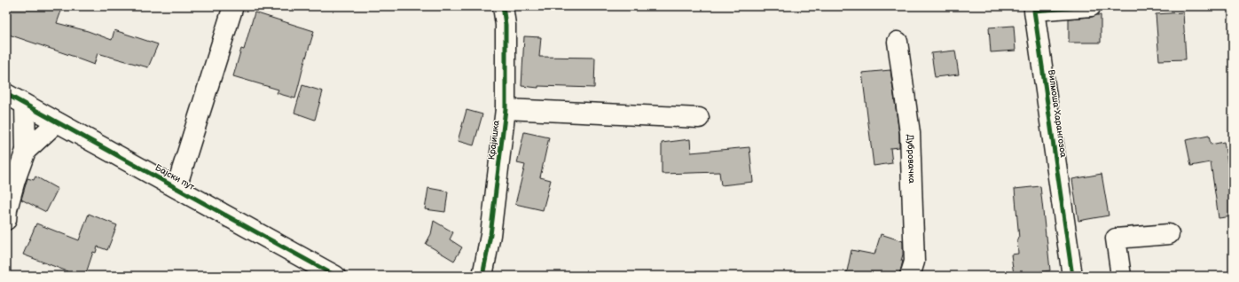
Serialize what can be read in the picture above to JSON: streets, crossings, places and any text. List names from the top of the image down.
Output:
{
  "streets": {
    "street": [
      "Вилмоша Харангозоа",
      "Крајишка",
      "Дубровачка",
      "Бајски пут"
    ]
  }
}
